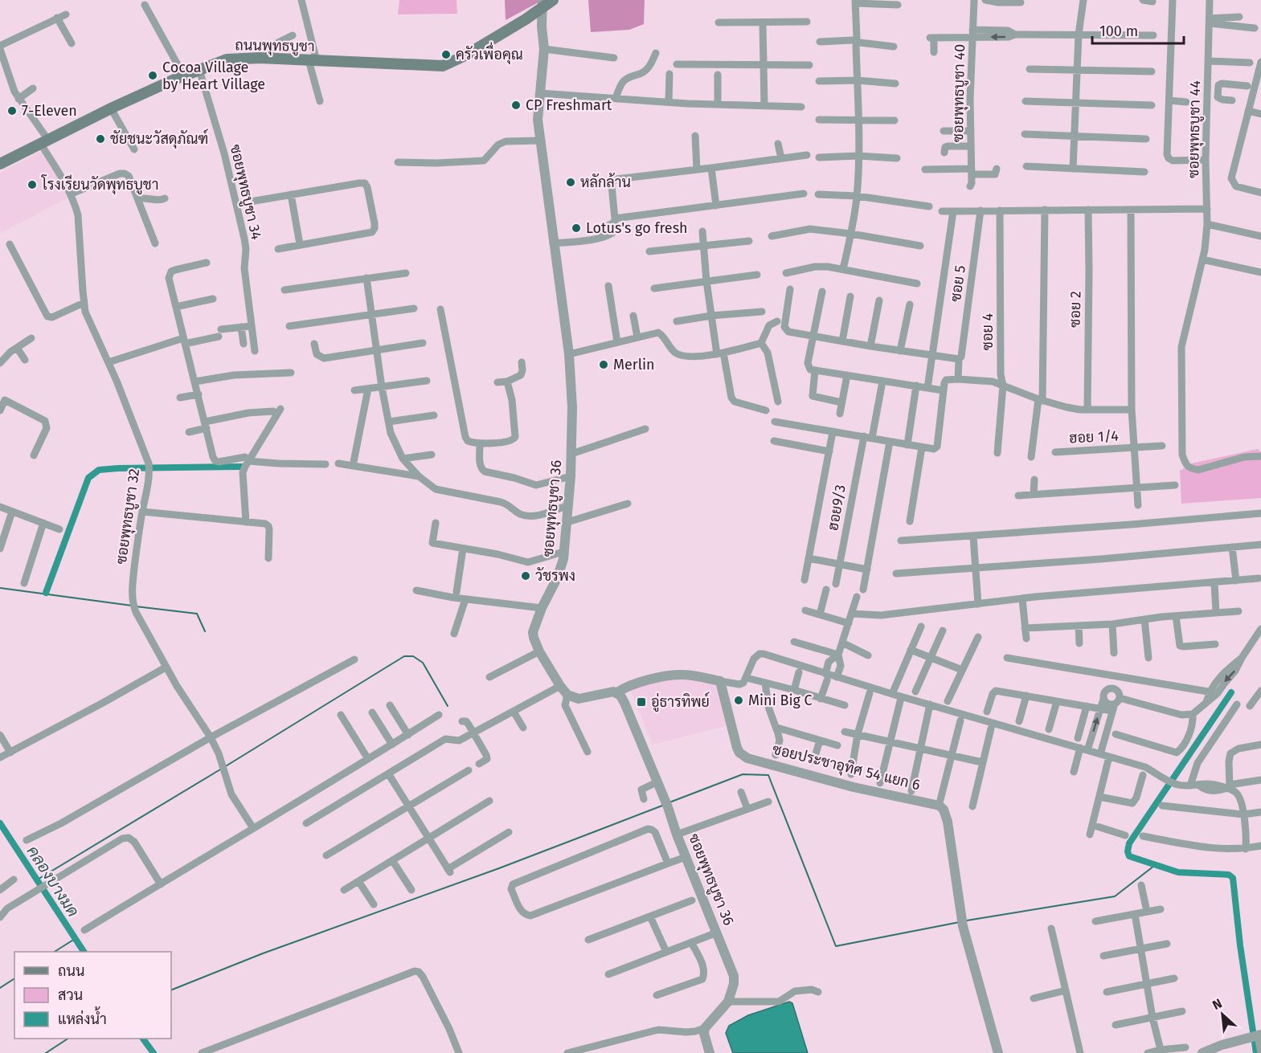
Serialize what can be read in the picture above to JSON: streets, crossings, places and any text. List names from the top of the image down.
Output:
{
  "streets": {
    "main road": ["ถนนพุทธบูชา"],
    "street": [
      "ซอยพุทธบูชา 40",
      "ซอยพุทธบูชา 44",
      "ซอยพุทธบูชา 34",
      "ซอย 5",
      "ซอย 2",
      "ซอย 4",
      "ฮอย 1/4",
      "ฮอย9/3",
      "ซอยพุทธบูชา 36",
      "ซอยพุทธบูชา 32",
      "ซอยประชาอุทิศ 54 แยก 6"
    ]
  },
  "crossings": [
    ["ถนนพุทธบูชา", "ซอยพุทธบูชา 34"],
    ["ถนนพุทธบูชา", "ซอยพุทธบูชา 36"],
    ["ถนนพุทธบูชา", "ซอยพุทธบูชา 32"]
  ],
  "water": ["คลองบางมด"],
  "places": {
    "other": [
      "ครัวเพื่อคุณ",
      "Cocoa Village by Heart Village",
      "CP Freshmart",
      "7-Eleven",
      "ชัยชนะวัสดุภัณฑ์",
      "หลักล้าน",
      "โรงเรียนวัดพุทธบูชา",
      "Lotus's go fresh",
      "Merlin",
      "วัชรพง",
      "Mini Big C"
    ],
    "transit": ["อู่ธารทิพย์"]
  },
  "legend": ["ถนน", "สวน", "แหล่งน้ำ"],
  "scale_bar": "100 m",
  "north": "top left"
}
